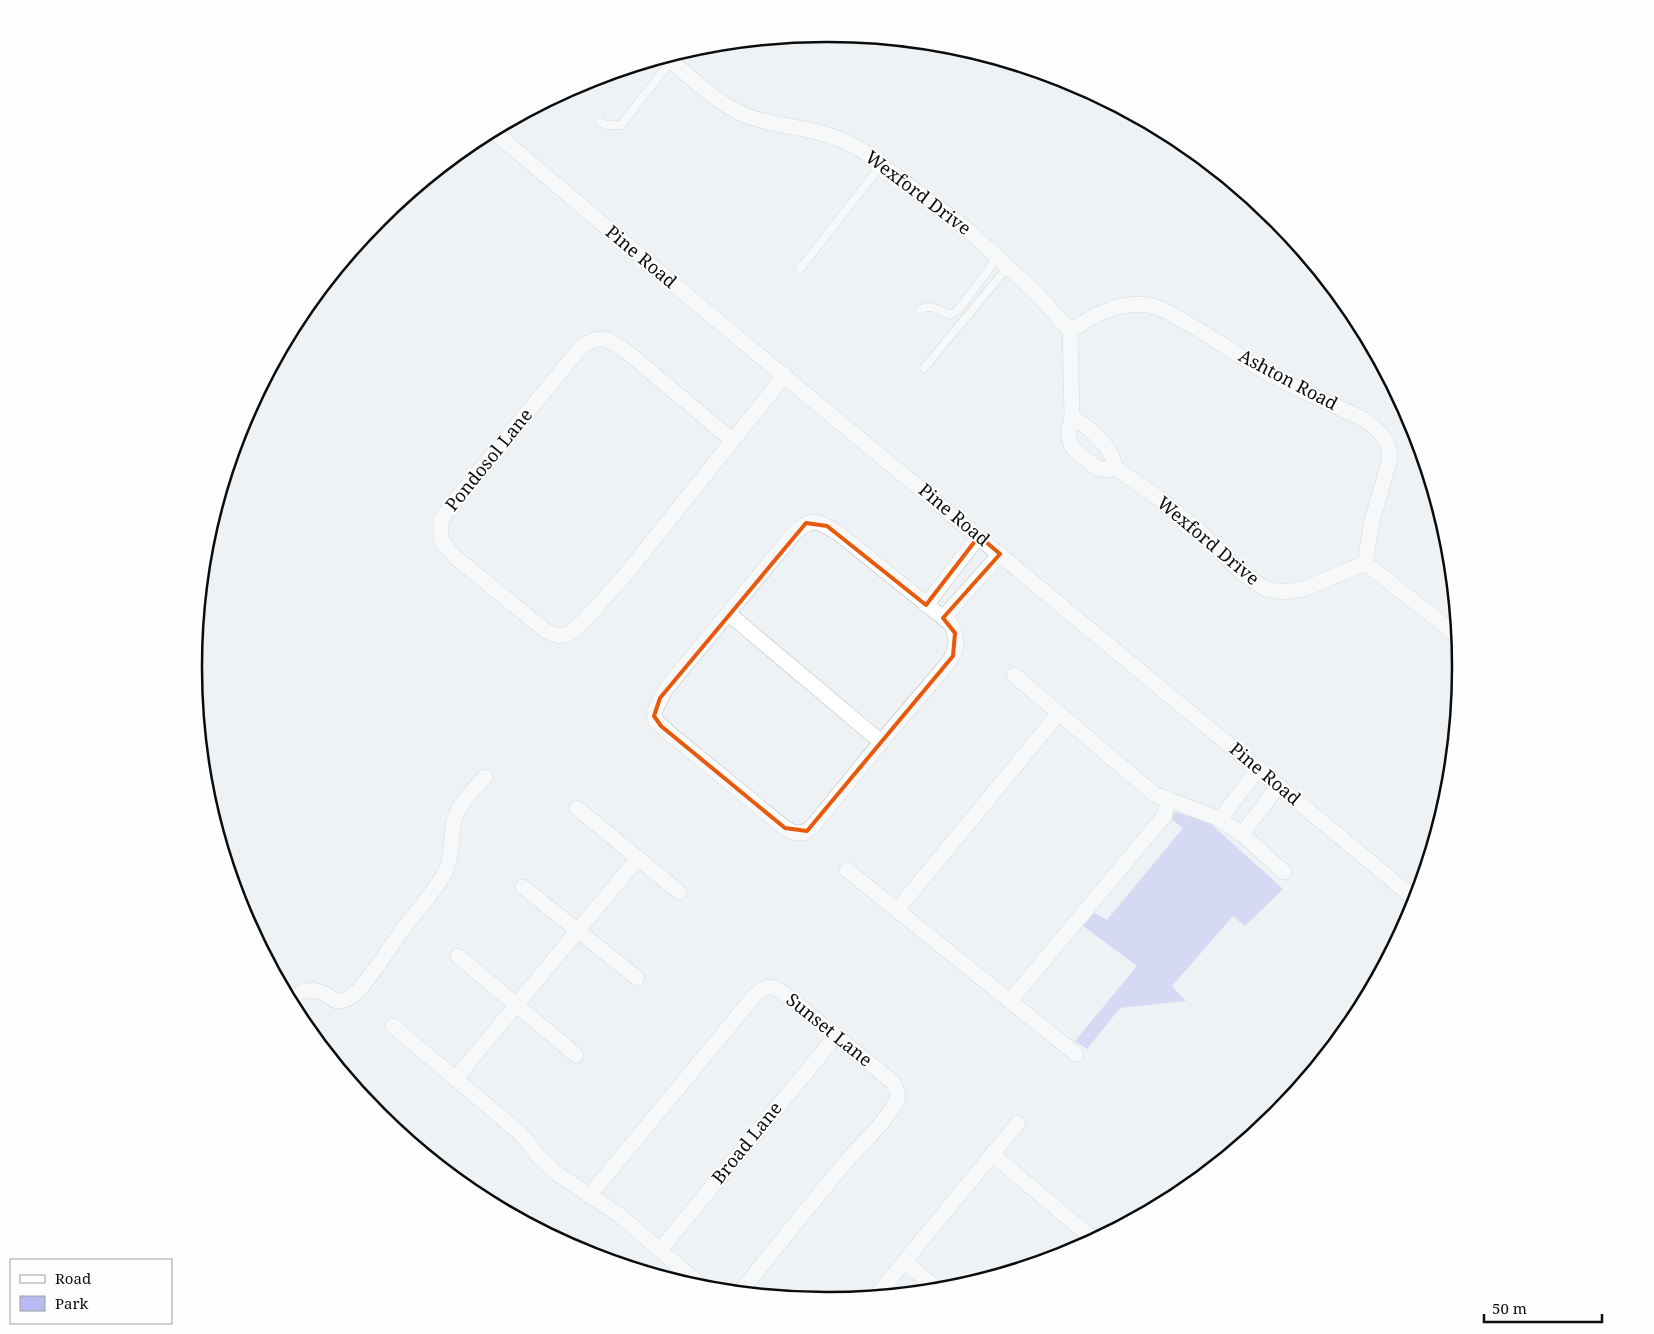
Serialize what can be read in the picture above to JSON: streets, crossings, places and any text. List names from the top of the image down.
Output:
{
  "streets": {
    "street": [
      "Wexford Drive",
      "Pine Road",
      "Ashton Road",
      "Pondosol Lane",
      "Sunset Lane",
      "Broad Lane"
    ]
  },
  "crossings": [
    ["Wexford Drive", "Ashton Road"],
    ["Pine Road", "Pondosol Lane"],
    ["Sunset Lane", "Broad Lane"]
  ],
  "legend": ["Road", "Park"],
  "scale_bar": "50 m"
}
